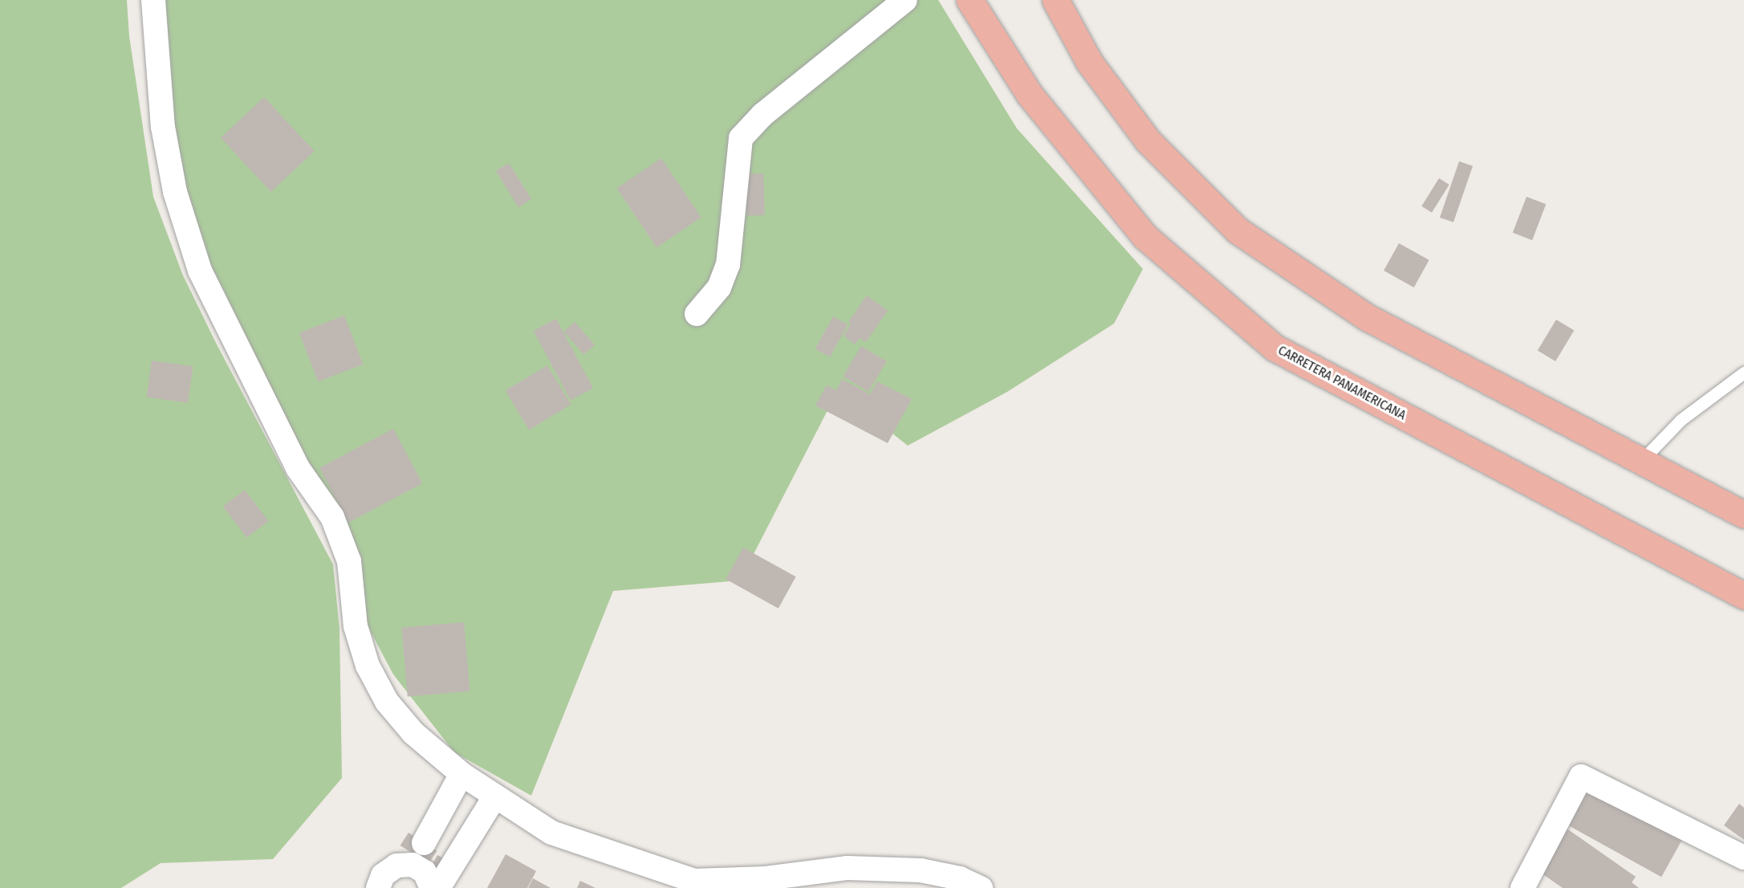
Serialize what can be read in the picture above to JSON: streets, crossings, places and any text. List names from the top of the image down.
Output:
{
  "streets": {
    "highway": ["CARRETERA PANAMERICANA"]
  }
}
